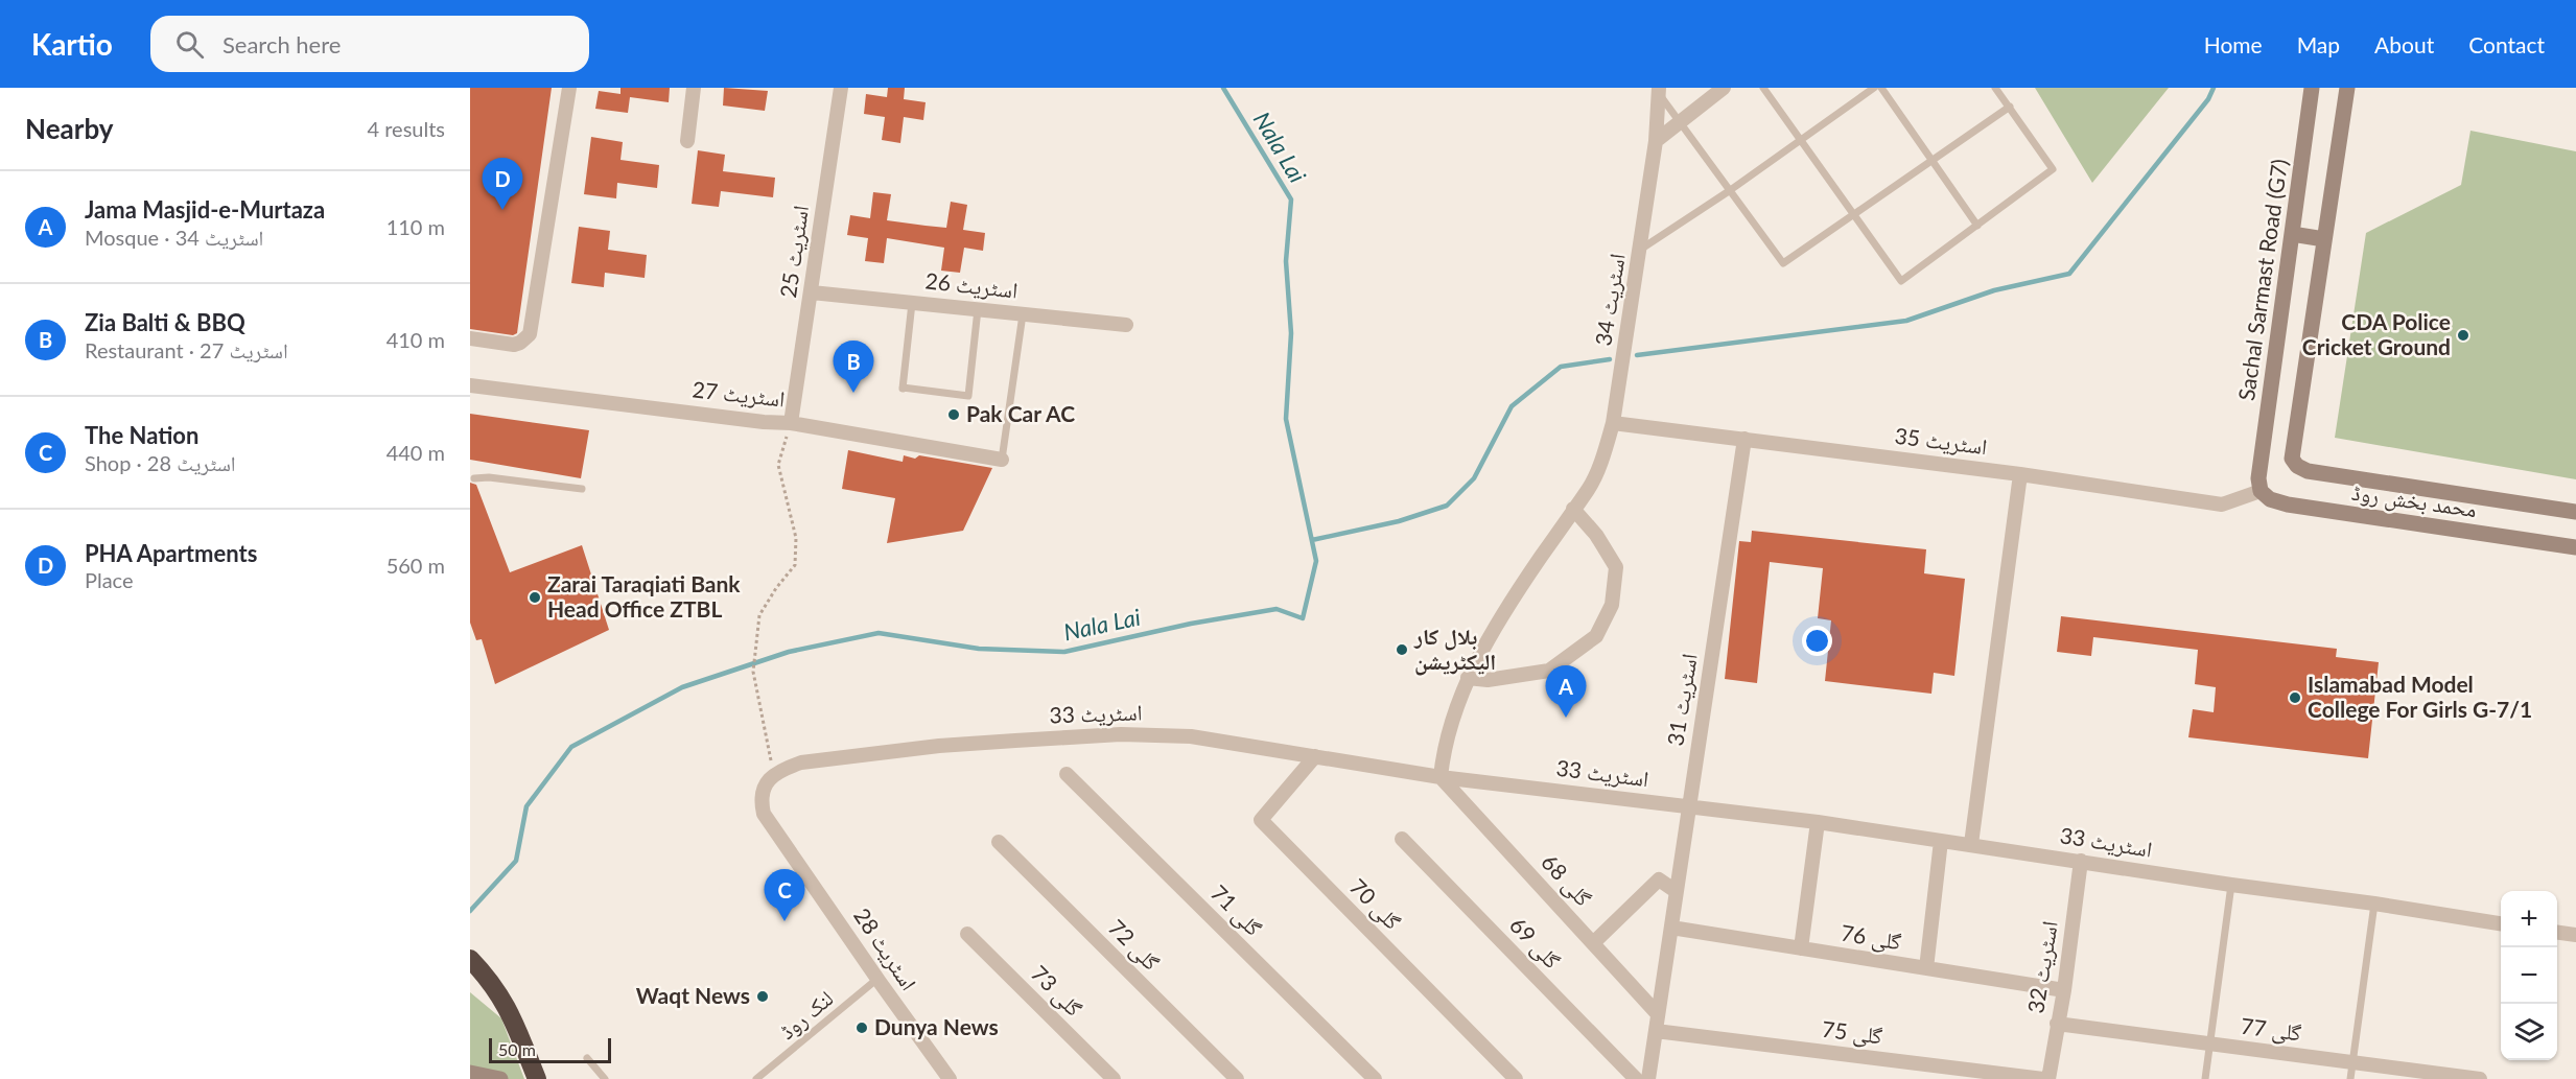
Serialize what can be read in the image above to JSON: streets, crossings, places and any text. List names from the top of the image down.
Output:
{
  "streets": {
    "street": [
      "اسٹریٹ 25",
      "Sachal Sarmast Road (G7)",
      "اسٹریٹ 26",
      "اسٹریٹ 34",
      "اسٹریٹ 27",
      "اسٹریٹ 35",
      "محمد بخش روڈ",
      "اسٹریٹ 31",
      "اسٹریٹ 33",
      "گلی 68",
      "گلی 70",
      "گلی 71",
      "گلی 76",
      "گلی 69",
      "گلی 72",
      "اسٹریٹ 28",
      "اسٹریٹ 32",
      "گلی 73",
      "گلی 77",
      "گلی 75"
    ],
    "lane": ["لنک روڈ"]
  },
  "crossings": [
    ["اسٹریٹ 25", "اسٹریٹ 26"],
    ["اسٹریٹ 25", "اسٹریٹ 27"],
    ["Sachal Sarmast Road (G7)", "اسٹریٹ 35"],
    ["Sachal Sarmast Road (G7)", "محمد بخش روڈ"],
    ["اسٹریٹ 34", "اسٹریٹ 35"],
    ["اسٹریٹ 34", "اسٹریٹ 33"],
    ["اسٹریٹ 34", "گلی 68"],
    ["اسٹریٹ 35", "محمد بخش روڈ"],
    ["اسٹریٹ 35", "اسٹریٹ 31"],
    ["اسٹریٹ 31", "اسٹریٹ 33"],
    ["اسٹریٹ 31", "گلی 68"],
    ["اسٹریٹ 31", "گلی 76"],
    ["اسٹریٹ 31", "گلی 75"],
    ["اسٹریٹ 33", "گلی 68"],
    ["اسٹریٹ 33", "گلی 70"],
    ["اسٹریٹ 33", "اسٹریٹ 28"],
    ["اسٹریٹ 33", "اسٹریٹ 32"],
    ["گلی 76", "اسٹریٹ 32"],
    ["اسٹریٹ 28", "لنک روڈ"],
    ["اسٹریٹ 32", "گلی 77"]
  ],
  "water": ["Nala Lai"],
  "places": [
    "CDA Police Cricket Ground",
    "Pak Car AC",
    "Zarai Taraqiati Bank Head Office ZTBL",
    "بلال کار الیکٹریشن",
    "Islamabad Model College For Girls G-7/1",
    "Waqt News",
    "Dunya News"
  ],
  "scale_bar": "50 m",
  "page": {
    "header": "Kartio",
    "search": "Search here",
    "nav": [
      "Home",
      "Map",
      "About",
      "Contact"
    ],
    "heading": ["Nearby", "4 results"],
    "pins": [
      "D",
      "B",
      "A",
      "C"
    ],
    "list": [
      {
        "mark": "A",
        "name": "Jama Masjid-e-Murtaza",
        "note": "Mosque · اسٹریٹ 34",
        "value": "110 m"
      },
      {
        "mark": "B",
        "name": "Zia Balti & BBQ",
        "note": "Restaurant · اسٹریٹ 27",
        "value": "410 m"
      },
      {
        "mark": "C",
        "name": "The Nation",
        "note": "Shop · اسٹریٹ 28",
        "value": "440 m"
      },
      {
        "mark": "D",
        "name": "PHA Apartments",
        "note": "Place",
        "value": "560 m"
      }
    ],
    "map_buttons": ["+", "−"],
    "scale": "50 m"
  }
}
